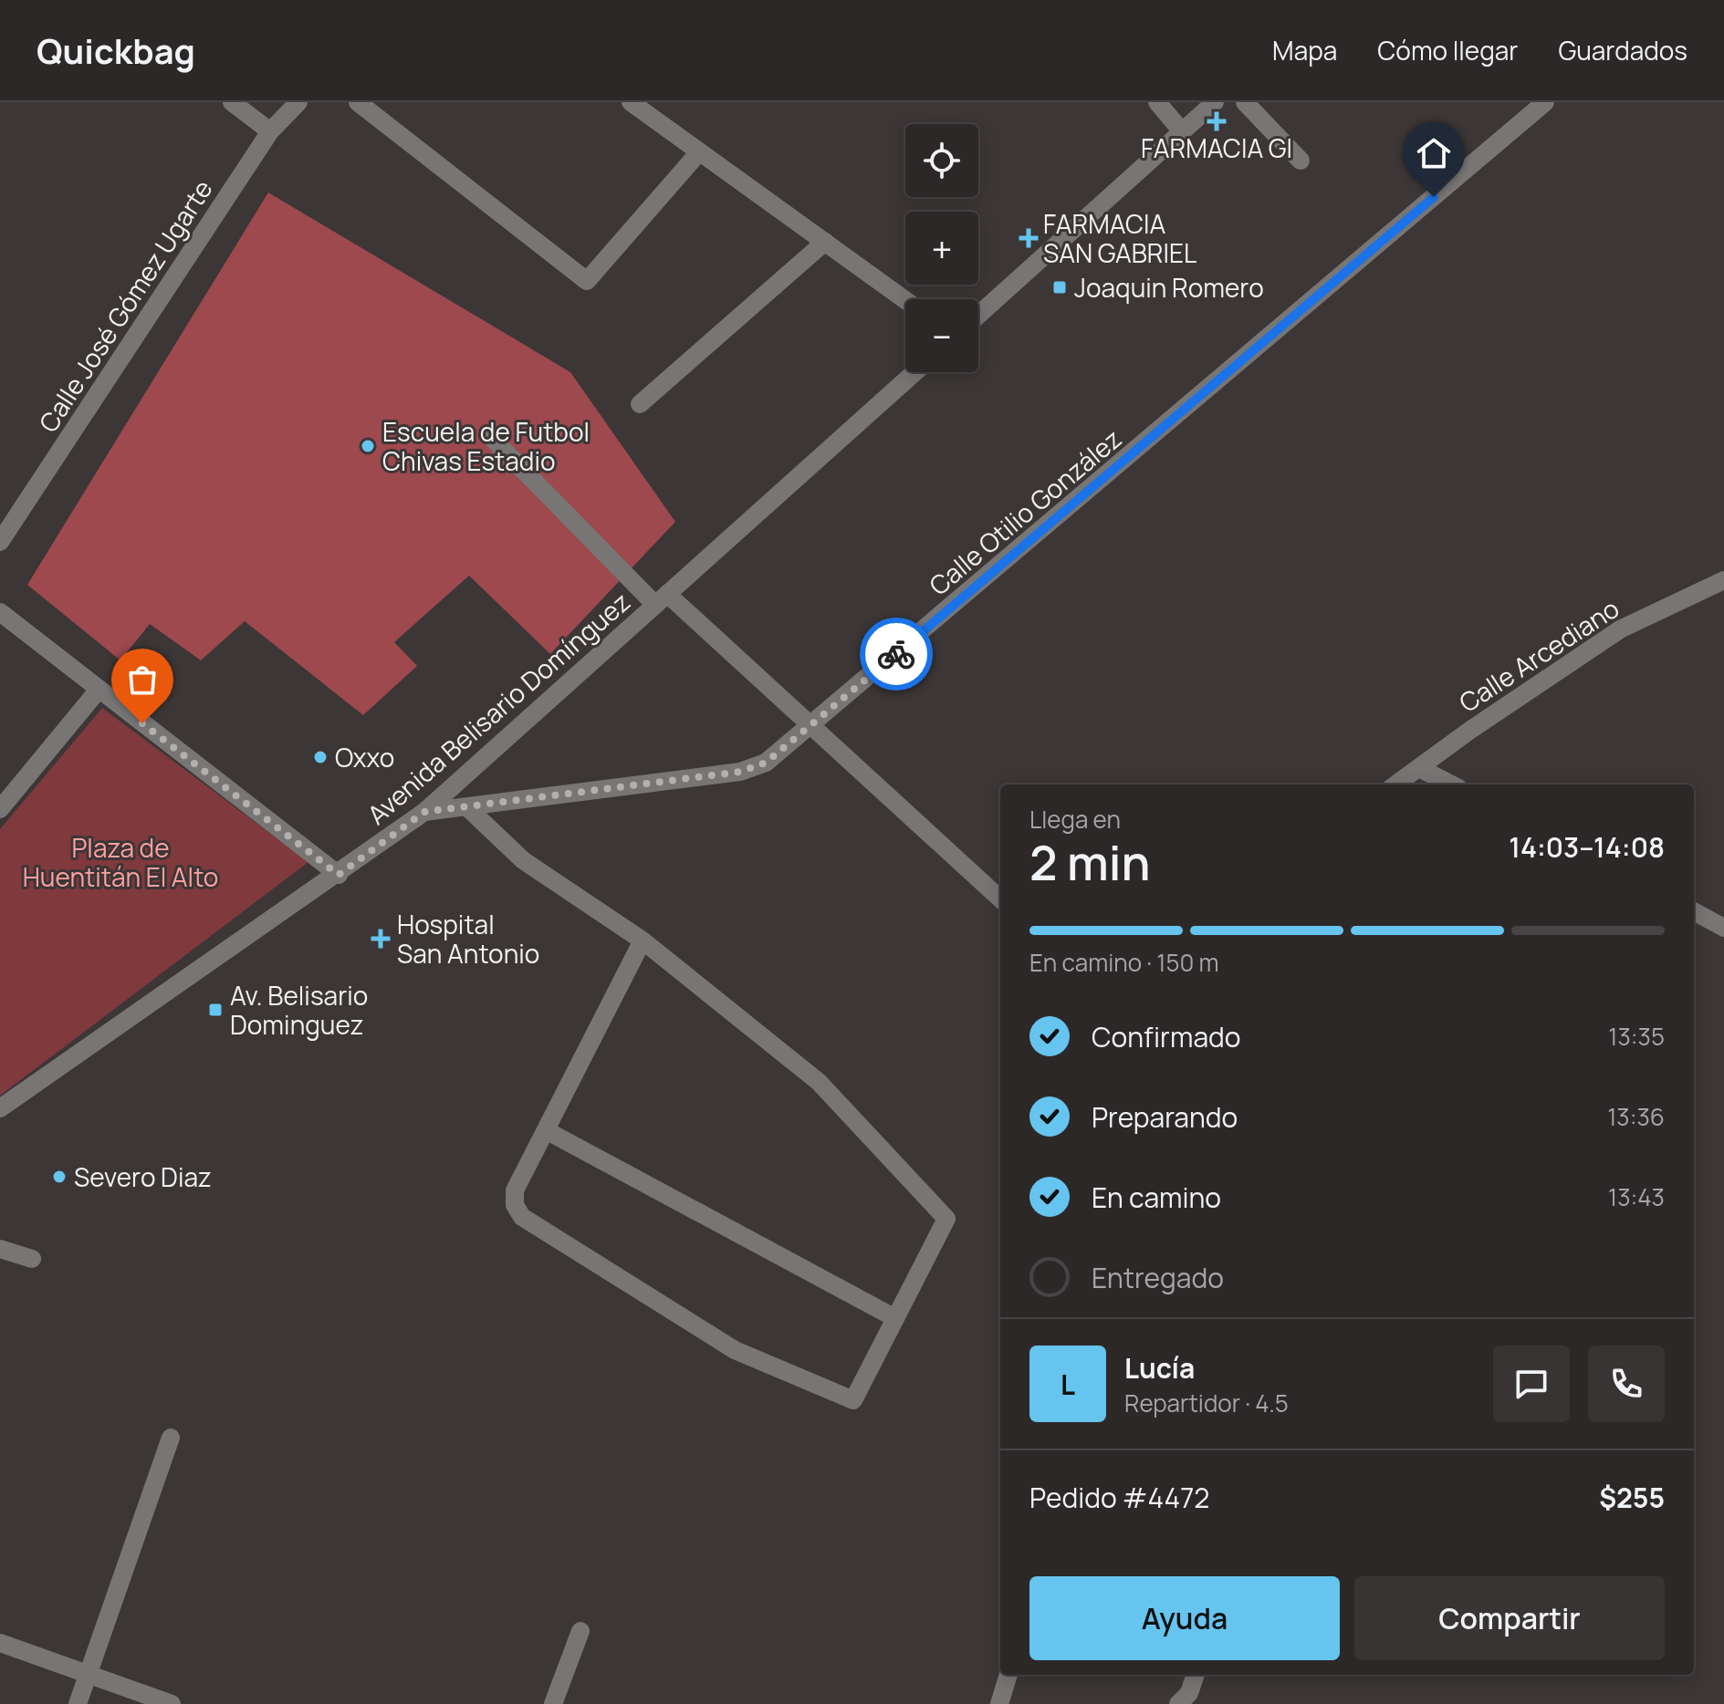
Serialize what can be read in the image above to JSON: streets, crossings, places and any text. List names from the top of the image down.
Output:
{
  "streets": {
    "street": [
      "Calle José Gómez Ugarte",
      "Calle Otilio González",
      "Calle Arcediano",
      "Avenida Belisario Domínguez"
    ]
  },
  "crossings": [
    ["Calle Otilio González", "Avenida Belisario Domínguez"]
  ],
  "parks": ["Plaza de Huentitán El Alto"],
  "places": {
    "health": ["FARMACIA GI", "FARMACIA SAN GABRIEL", "Hospital San Antonio"],
    "transit": ["Joaquin Romero", "Av. Belisario Dominguez"],
    "other": ["Escuela de Futbol Chivas Estadio", "Oxxo", "Severo Diaz"]
  },
  "page": {
    "header": "Quickbag",
    "nav": ["Mapa", "Cómo llegar", "Guardados"],
    "map_buttons": ["+", "−"],
    "heading": ["2 min", "Llega en", "14:03–14:08"],
    "panel": [
      "Lucía",
      "Repartidor · 4.5",
      "Pedido #4472",
      "$255"
    ],
    "bar": "En camino · 150 m",
    "list": [
      ["Confirmado", "13:35"],
      ["Preparando", "13:36"],
      ["En camino", "13:43"],
      "Entregado"
    ],
    "round": "L",
    "buttons": ["Ayuda", "Compartir"]
  }
}
